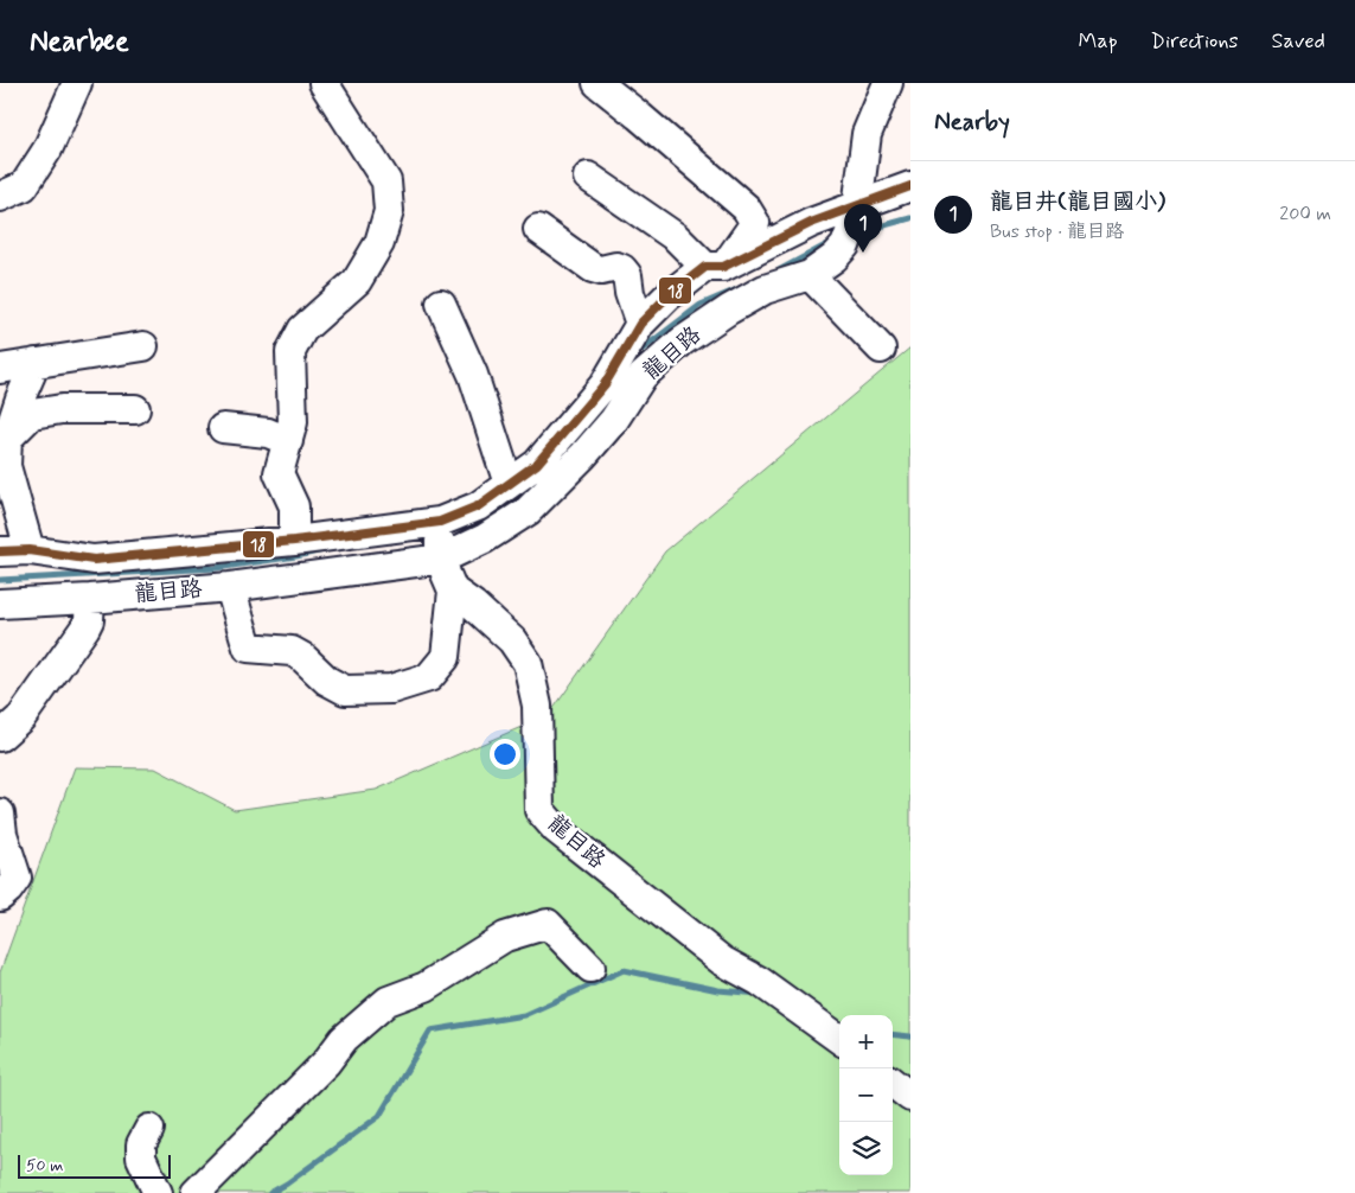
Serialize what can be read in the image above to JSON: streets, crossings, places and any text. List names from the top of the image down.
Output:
{
  "streets": {
    "street": ["龍目路"]
  },
  "lines": ["transit line 18"],
  "scale_bar": "50 m",
  "page": {
    "header": "Nearbee",
    "nav": ["Map", "Directions", "Saved"],
    "heading": "Nearby",
    "list": [
      {
        "mark": "1",
        "name": "龍目井(龍目國小)",
        "note": "Bus stop · 龍目路",
        "value": "200 m"
      }
    ],
    "pins": "1",
    "map_buttons": ["+", "−"],
    "scale": "50 m"
  }
}
